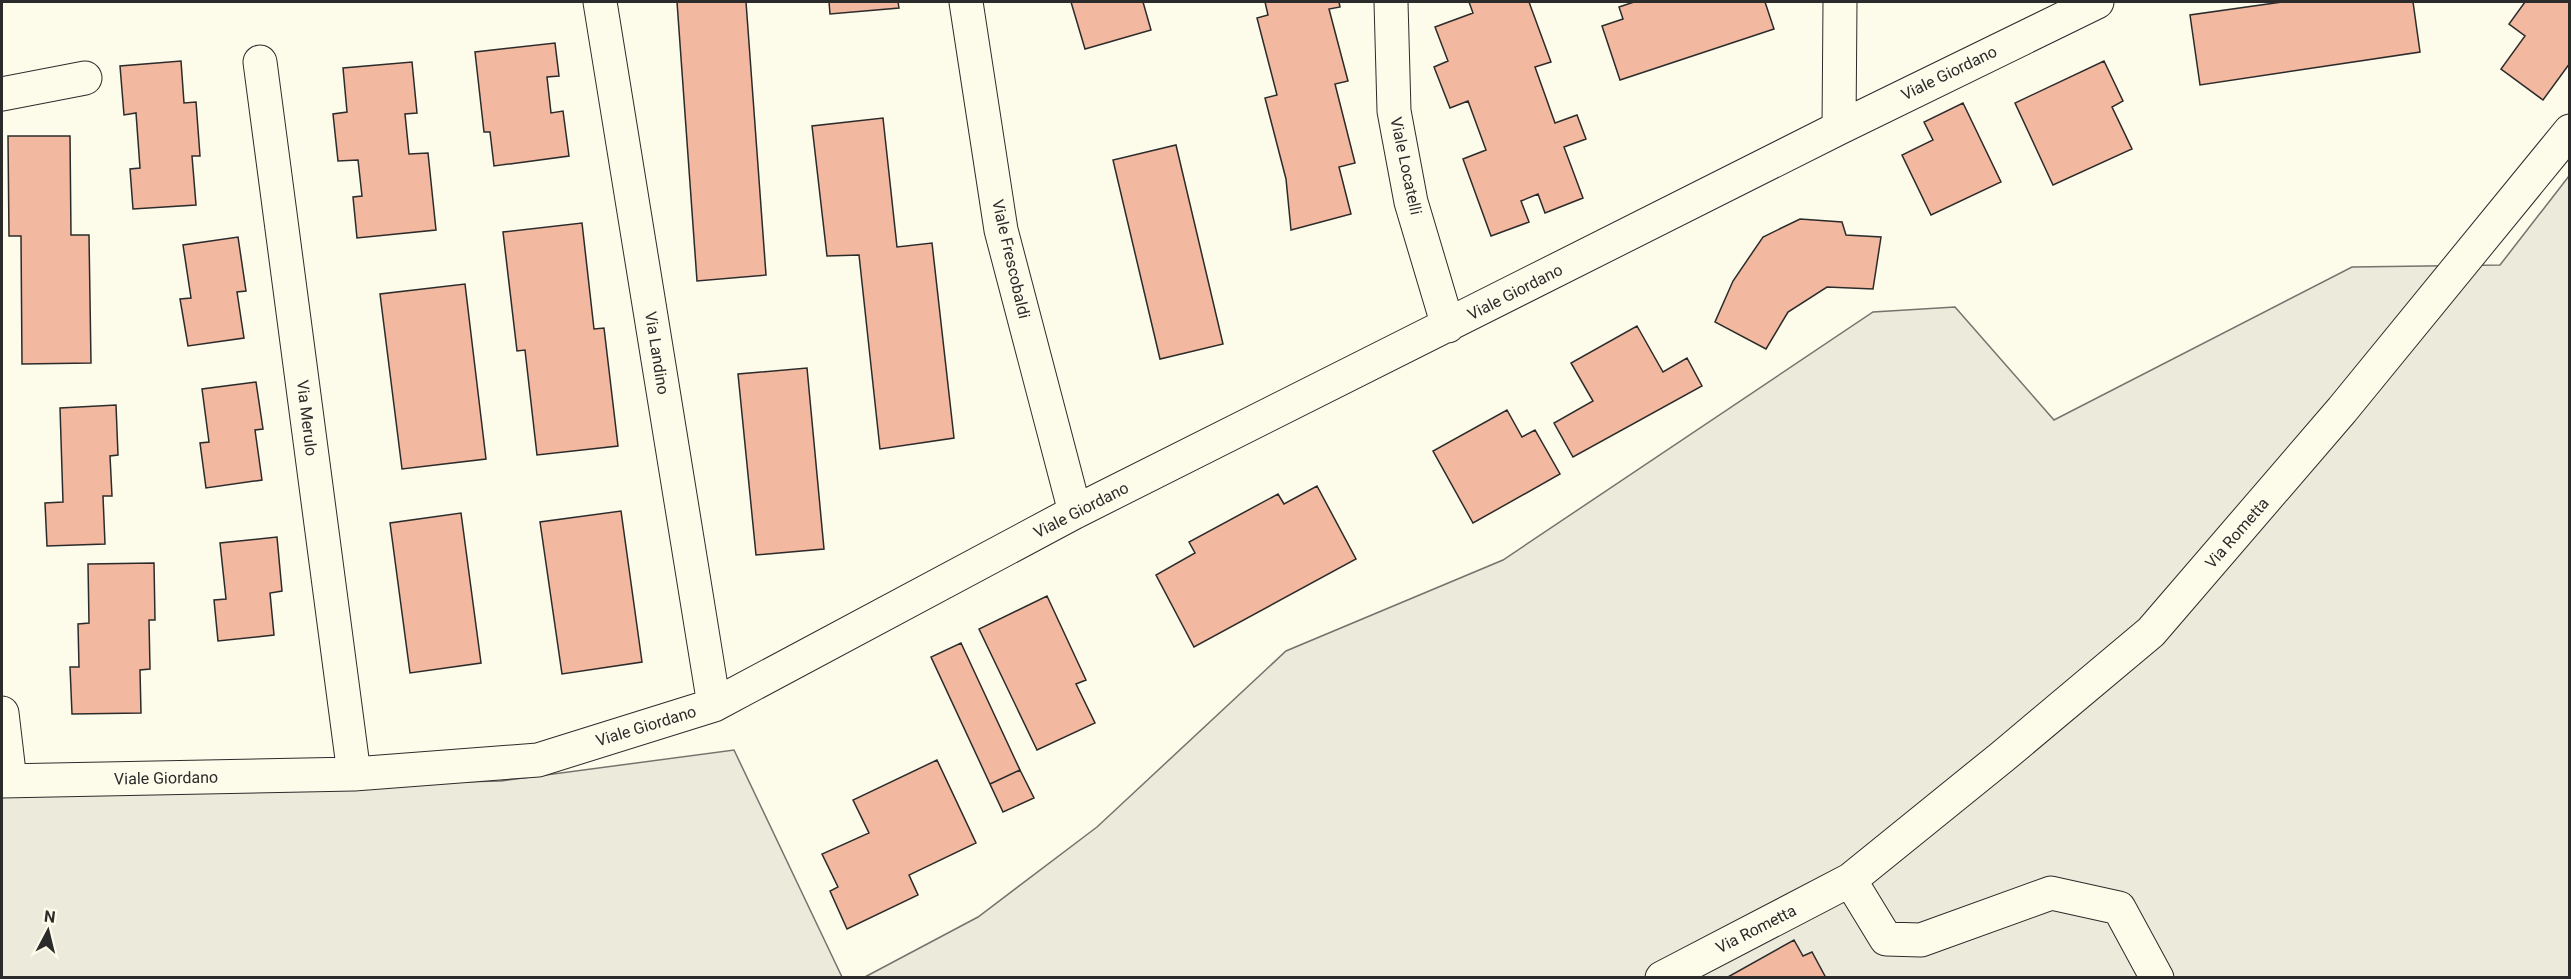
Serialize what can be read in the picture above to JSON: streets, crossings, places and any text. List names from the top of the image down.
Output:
{
  "streets": {
    "street": [
      "Viale Giordano",
      "Viale Locatelli",
      "Viale Frescobaldi",
      "Via Landino",
      "Via Merulo",
      "Via Rometta"
    ]
  },
  "crossings": [
    ["Viale Giordano", "Viale Locatelli"],
    ["Viale Giordano", "Viale Frescobaldi"],
    ["Viale Giordano", "Via Landino"],
    ["Viale Giordano", "Via Merulo"]
  ],
  "north": "top"
}
